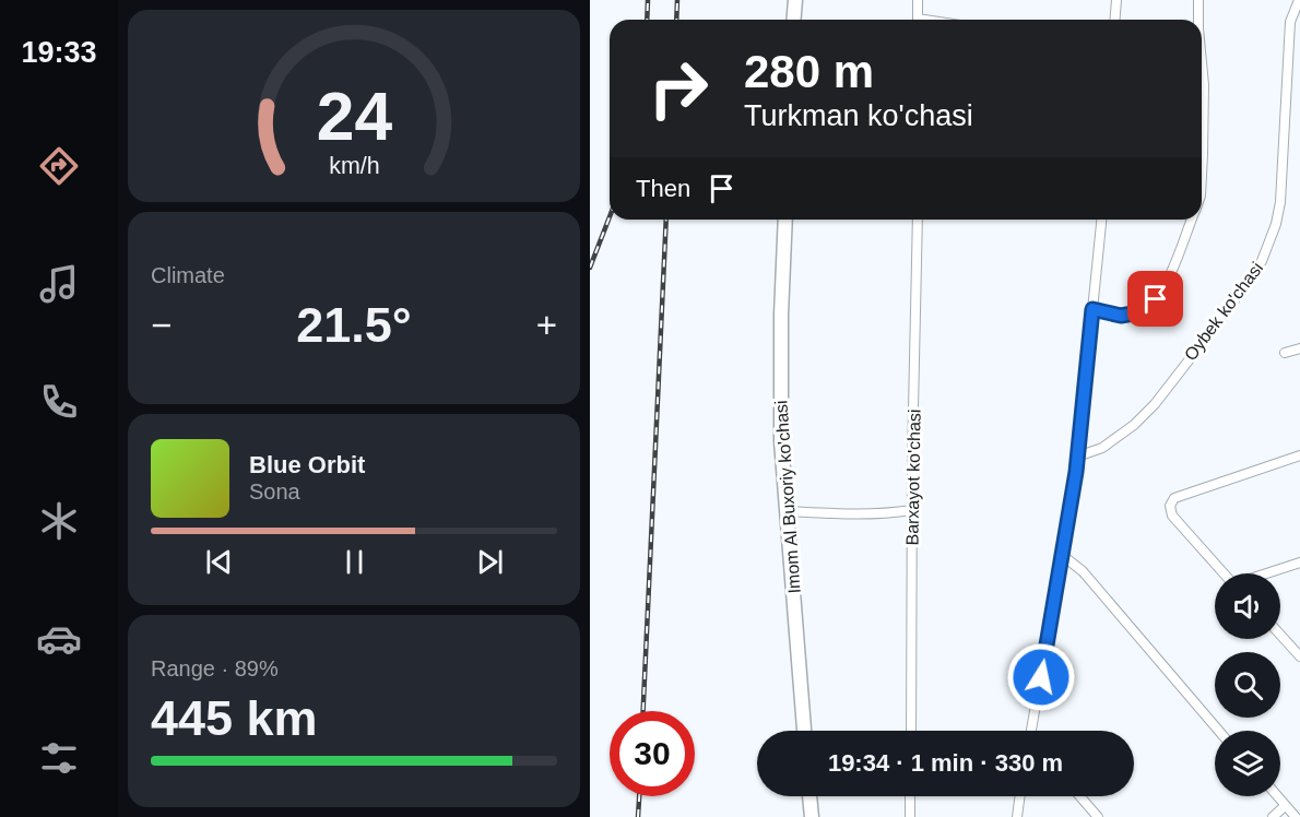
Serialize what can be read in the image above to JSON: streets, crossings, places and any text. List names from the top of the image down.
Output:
{
  "streets": {
    "main road": ["Imom Al Buxoriy ko'chasi"],
    "street": ["Oybek ko'chasi", "Barxayot ko'chasi"]
  },
  "page": {
    "tabs": "19:33",
    "turn": ["280 m", "Turkman ko'chasi"],
    "then": "Then",
    "tile": [
      "Climate",
      ["Range · 89%", "445 km"]
    ],
    "heat": ["−", "21.5°", "+"],
    "song": ["Blue Orbit", "Sona"],
    "limit": "30",
    "trip": "19:34 · 1 min · 330 m",
    "gauge": ["24", "km/h"]
  }
}
